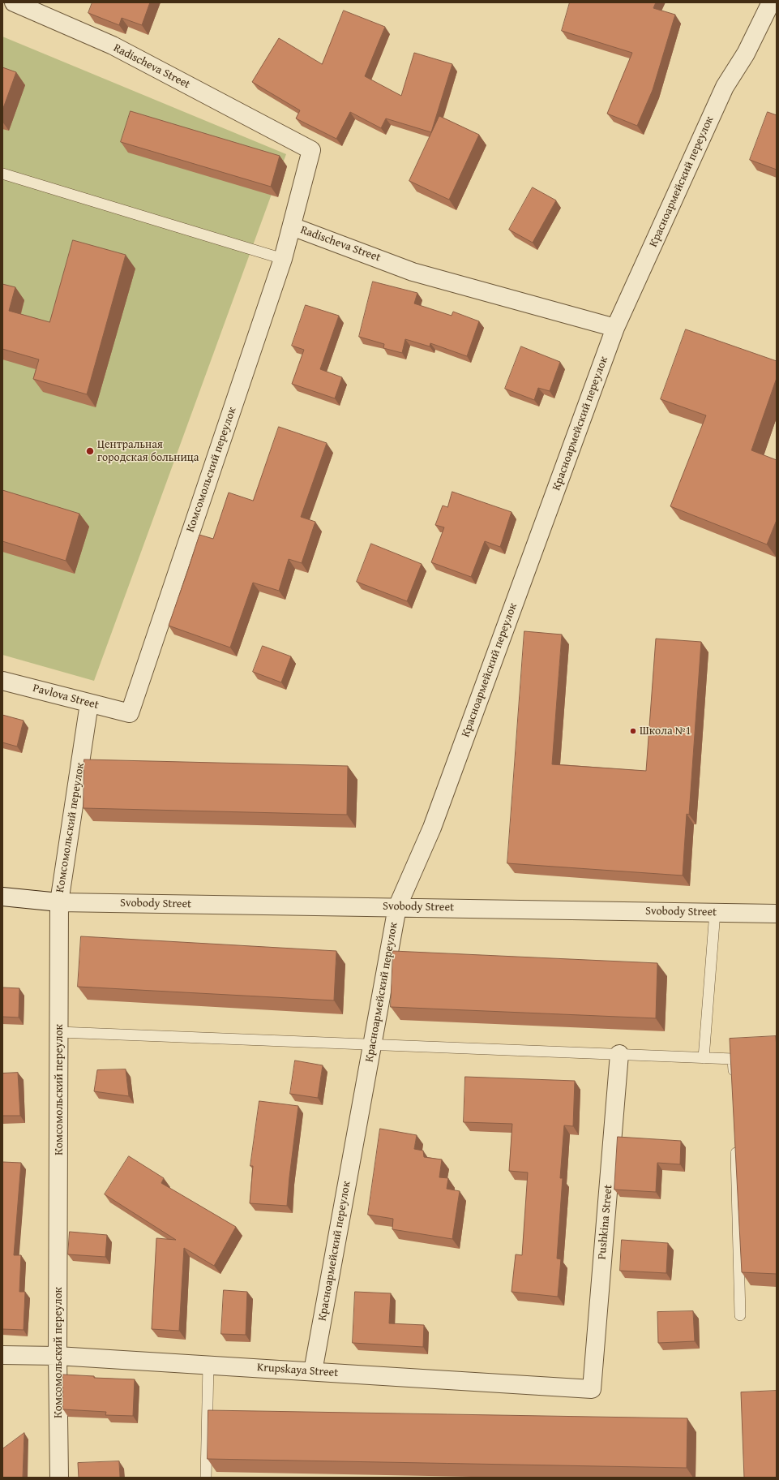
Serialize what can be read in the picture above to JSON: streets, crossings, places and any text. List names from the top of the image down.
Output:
{
  "streets": {
    "street": [
      "Radischeva Street",
      "Красноармейский переулок",
      "Комсомольский переулок",
      "Pavlova Street",
      "Svobody Street",
      "Pushkina Street",
      "Krupskaya Street"
    ]
  },
  "crossings": [
    ["Radischeva Street", "Красноармейский переулок"],
    ["Radischeva Street", "Комсомольский переулок"],
    ["Красноармейский переулок", "Svobody Street"],
    ["Красноармейский переулок", "Krupskaya Street"],
    ["Комсомольский переулок", "Pavlova Street"],
    ["Комсомольский переулок", "Svobody Street"],
    ["Комсомольский переулок", "Krupskaya Street"],
    ["Pushkina Street", "Krupskaya Street"]
  ],
  "places": ["Центральная городская больница", "Школа №1"]
}
